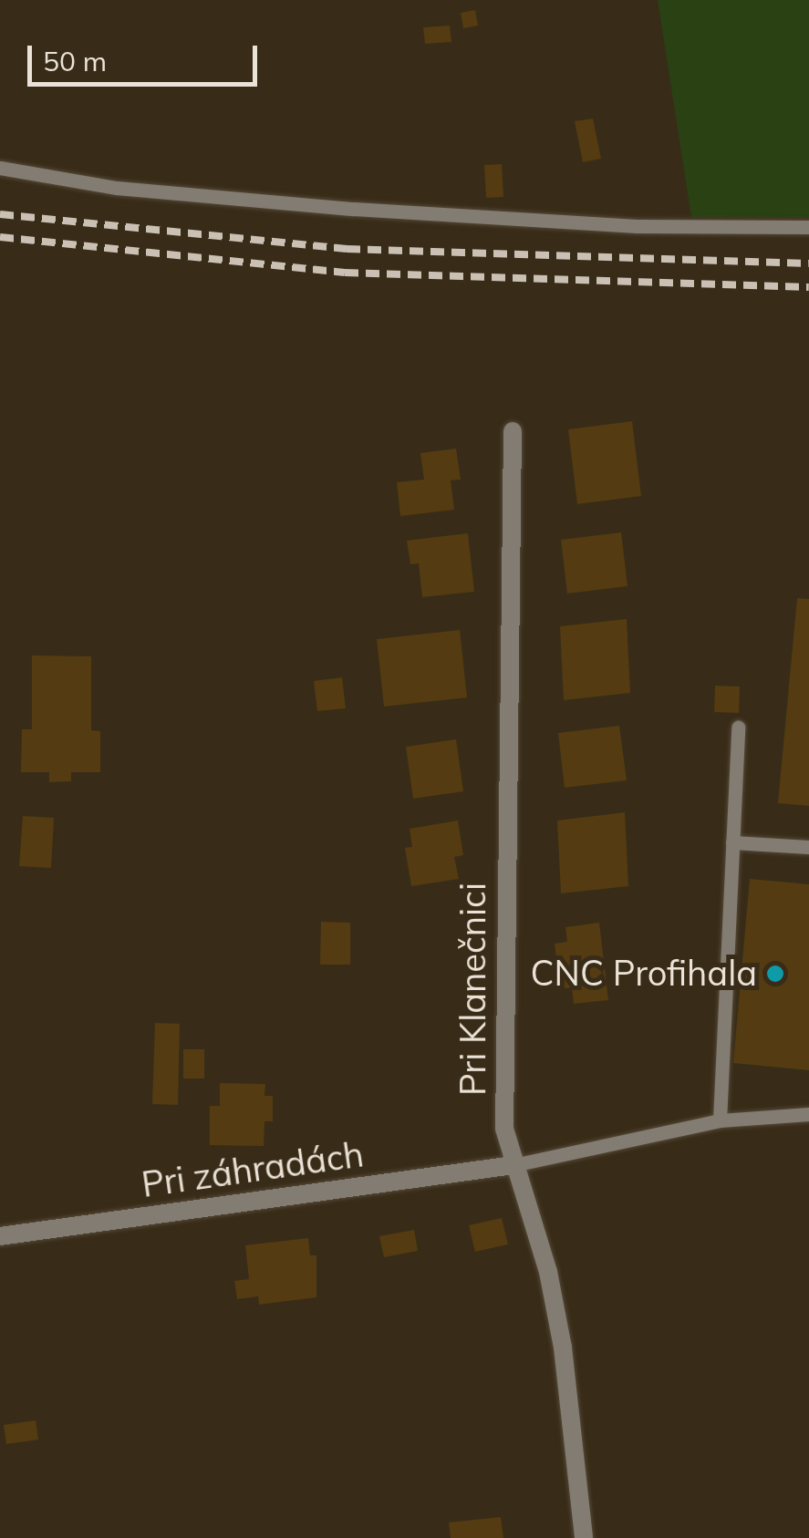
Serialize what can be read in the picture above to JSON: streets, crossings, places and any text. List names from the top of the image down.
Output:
{
  "streets": {
    "street": ["Pri Klanečnici", "Pri záhradách"]
  },
  "crossings": [
    ["Pri Klanečnici", "Pri záhradách"]
  ],
  "places": ["CNC Profihala"],
  "scale_bar": "50 m"
}
